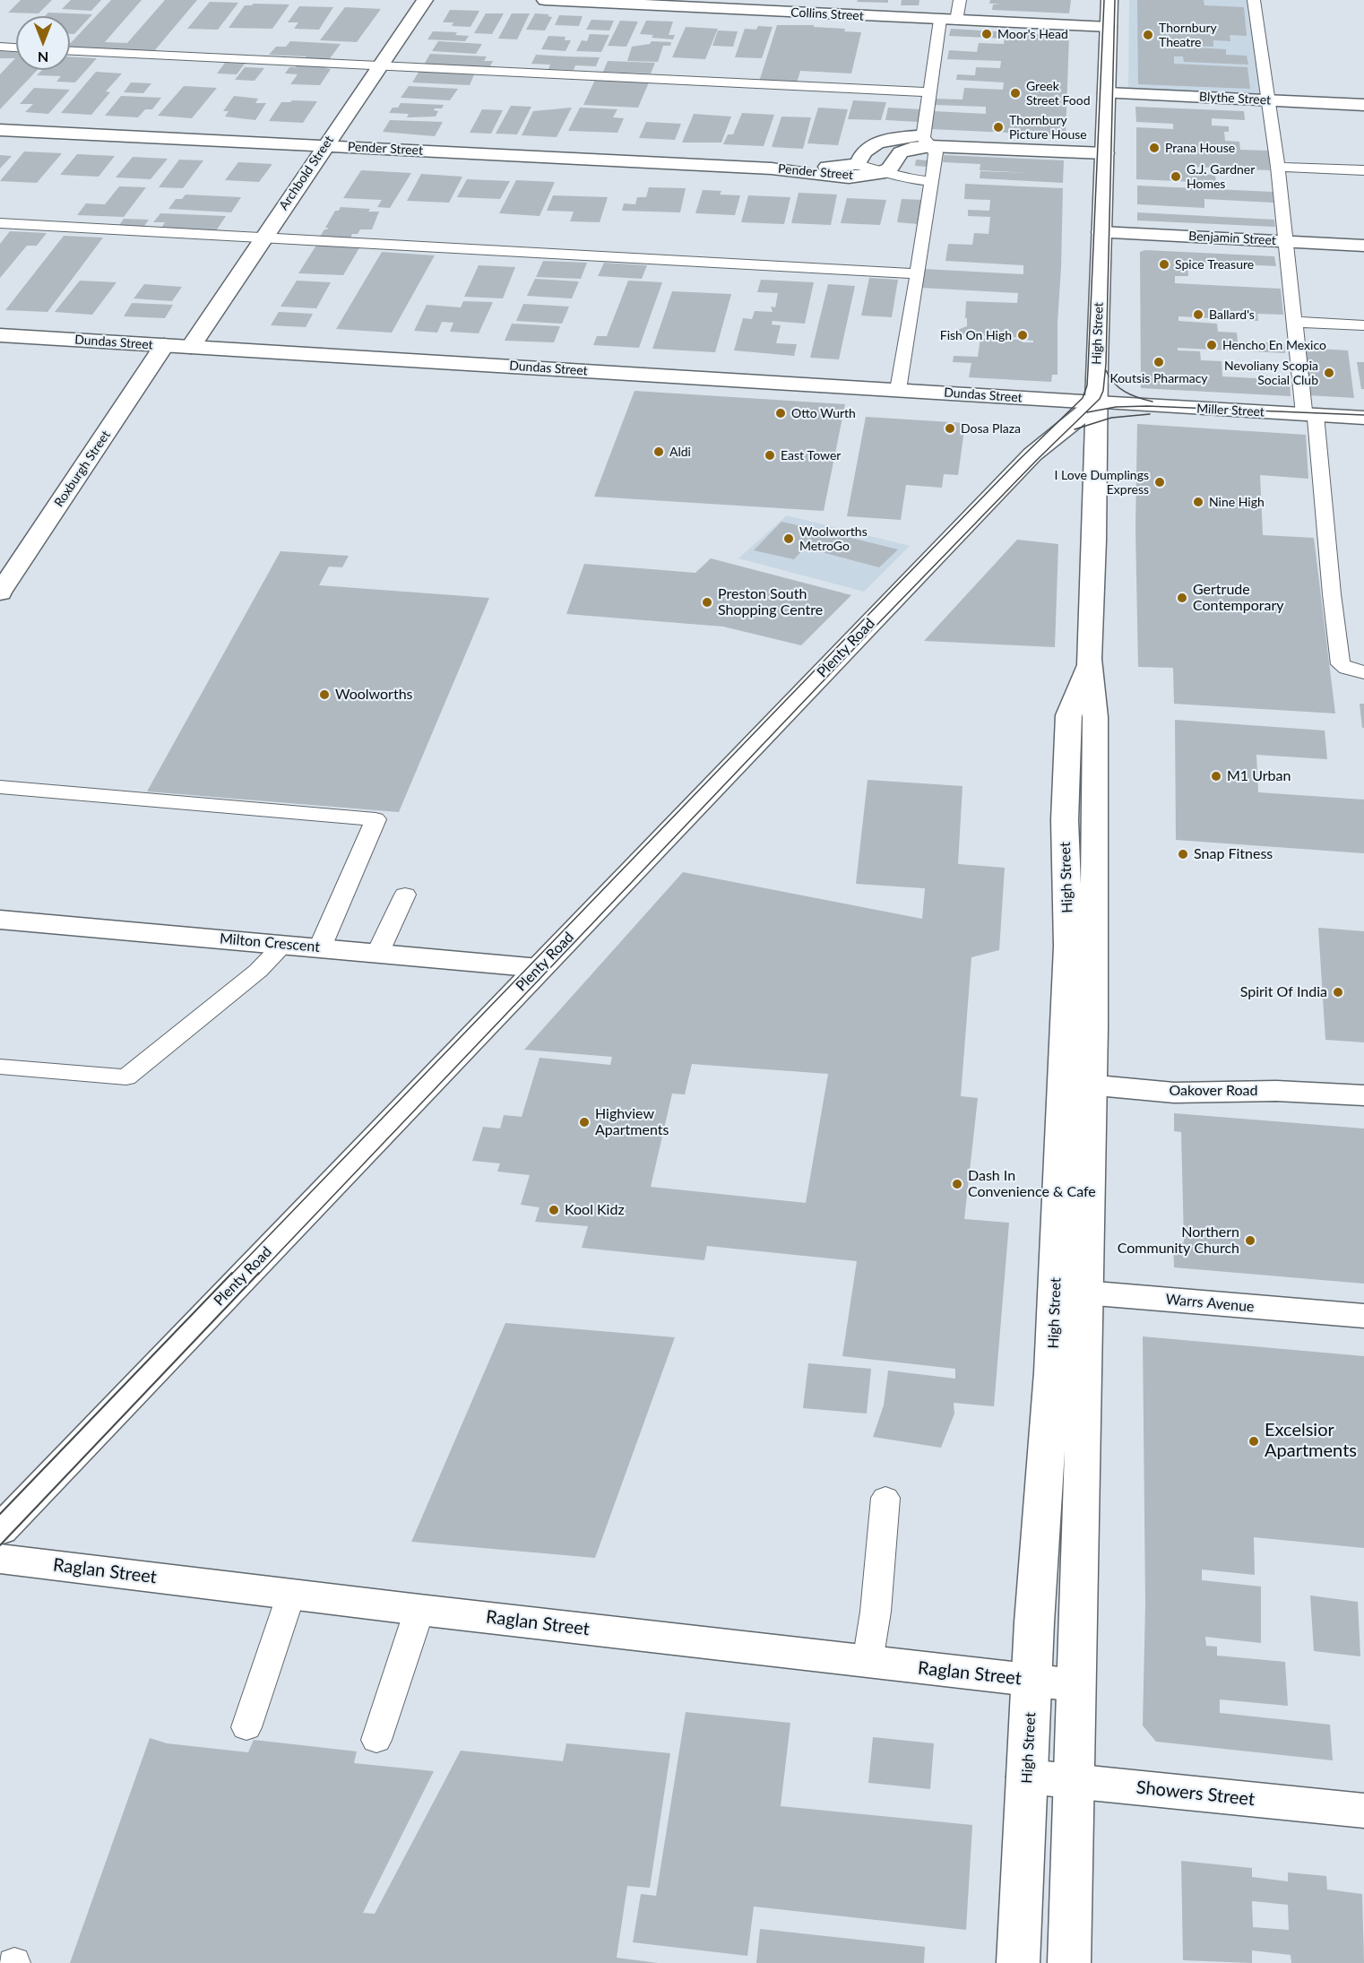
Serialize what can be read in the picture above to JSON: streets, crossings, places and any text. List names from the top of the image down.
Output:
{
  "streets": {
    "street": [
      "Collins Street",
      "Blythe Street",
      "Pender Street",
      "Archbold Street",
      "Benjamin Street",
      "High Street",
      "Dundas Street",
      "Miller Street",
      "Roxburgh Street",
      "Plenty Road",
      "Milton Crescent",
      "Oakover Road",
      "Warrs Avenue",
      "Raglan Street",
      "Showers Street"
    ]
  },
  "crossings": [
    ["Collins Street", "High Street"],
    ["Blythe Street", "High Street"],
    ["Pender Street", "Archbold Street"],
    ["Pender Street", "High Street"],
    ["Archbold Street", "Dundas Street"],
    ["Benjamin Street", "High Street"],
    ["High Street", "Dundas Street"],
    ["High Street", "Miller Street"],
    ["High Street", "Plenty Road"],
    ["High Street", "Oakover Road"],
    ["High Street", "Warrs Avenue"],
    ["High Street", "Raglan Street"],
    ["High Street", "Showers Street"],
    ["Dundas Street", "Miller Street"],
    ["Dundas Street", "Roxburgh Street"],
    ["Dundas Street", "Plenty Road"],
    ["Miller Street", "Plenty Road"],
    ["Plenty Road", "Milton Crescent"]
  ],
  "places": [
    "Moor's Head",
    "Thornbury Theatre",
    "Greek Street Food",
    "Thornbury Picture House",
    "Prana House",
    "G.J. Gardner Homes",
    "Spice Treasure",
    "Ballard's",
    "Fish On High",
    "Hencho En Mexico",
    "Koutsis Pharmacy",
    "Nevoliany Scopia Social Club",
    "Otto Wurth",
    "Dosa Plaza",
    "Aldi",
    "East Tower",
    "I Love Dumplings Express",
    "Nine High",
    "Woolworths MetroGo",
    "Gertrude Contemporary",
    "Preston South Shopping Centre",
    "Woolworths",
    "M1 Urban",
    "Snap Fitness",
    "Spirit Of India",
    "Highview Apartments",
    "Dash In Convenience & Cafe",
    "Kool Kidz",
    "Northern Community Church",
    "Excelsior Apartments"
  ],
  "north": "bottom"
}
